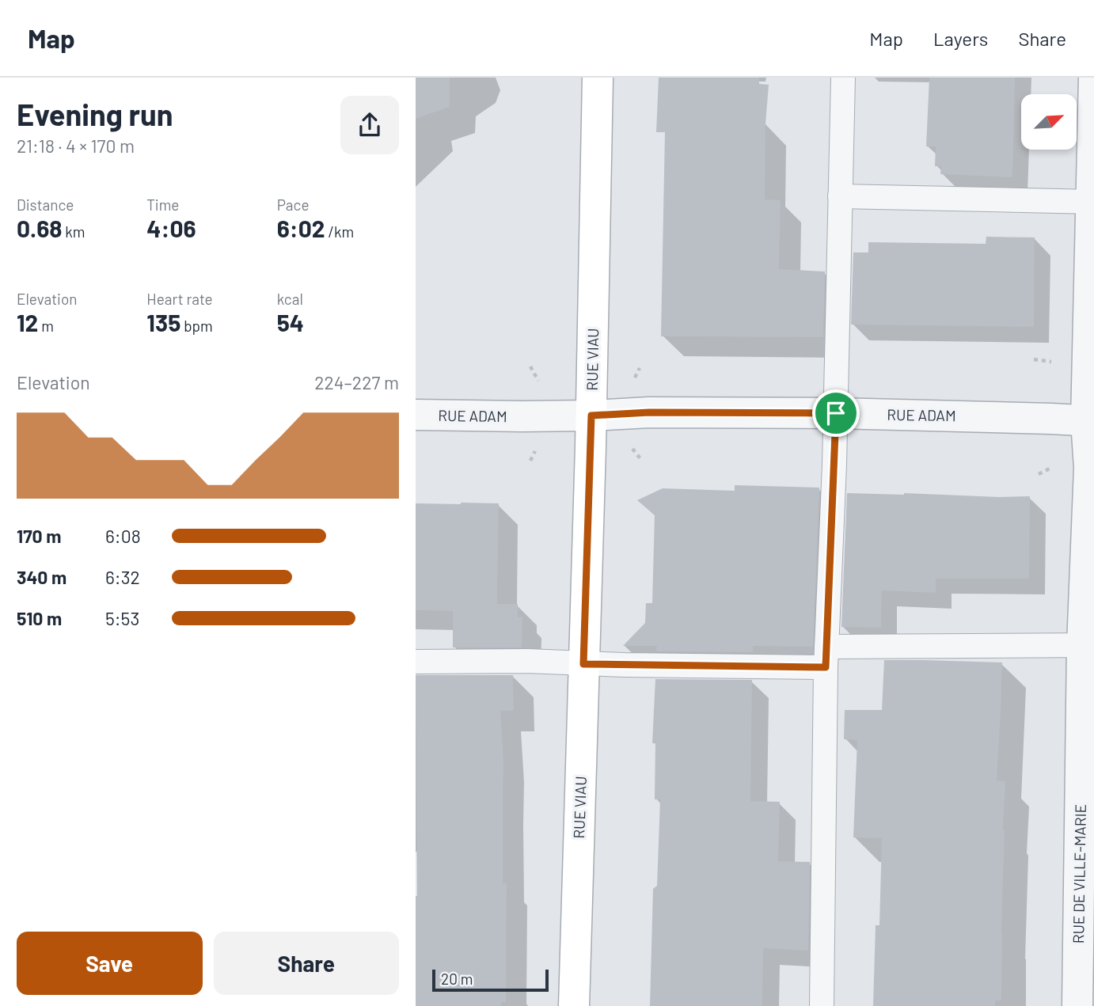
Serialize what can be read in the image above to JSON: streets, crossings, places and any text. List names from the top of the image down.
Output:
{
  "streets": {
    "main road": ["RUE VIAU"],
    "street": ["RUE ADAM", "RUE DE VILLE-MARIE"]
  },
  "crossings": [
    ["RUE VIAU", "RUE ADAM"],
    ["RUE ADAM", "RUE DE VILLE-MARIE"]
  ],
  "scale_bar": "20 m",
  "north": "top right",
  "page": {
    "header": "Map",
    "nav": ["Map", "Layers", "Share"],
    "heading": ["Evening run", "21:18 · 4 × 170 m"],
    "stats": [
      ["Distance", "0.68 km"],
      ["Time", "4:06"],
      ["Pace", "6:02 /km"],
      ["Elevation", "12 m"],
      ["Heart rate", "135 bpm"],
      ["kcal", "54"]
    ],
    "chart": ["Elevation", "224–227 m"],
    "list": [
      {
        "name": "170 m",
        "note": "6:08"
      },
      {
        "name": "340 m",
        "note": "6:32"
      },
      {
        "name": "510 m",
        "note": "5:53"
      }
    ],
    "buttons": ["Save", "Share"],
    "scale": "20 m"
  }
}
